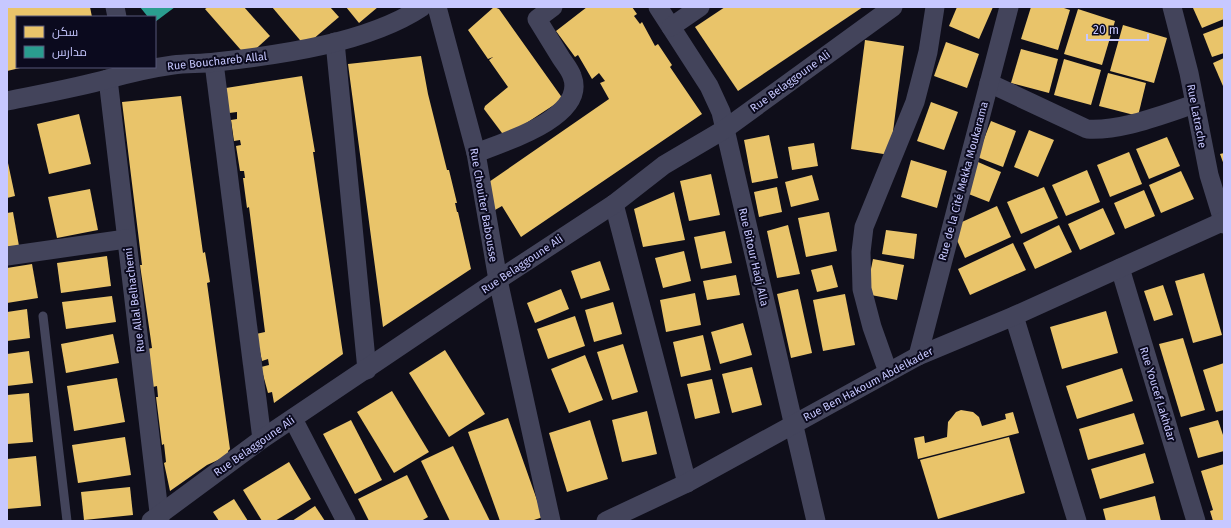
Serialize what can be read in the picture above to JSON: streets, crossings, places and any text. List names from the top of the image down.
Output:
{
  "streets": {
    "street": [
      "Rue Bouchareb Allal",
      "Rue Belaggoune Ali",
      "Rue Latrache",
      "Rue de la Cité Mekka Moukarama",
      "Rue Chouiter Babousse",
      "Rue Bitour Hadj Alla",
      "Rue Allal Belhachemi",
      "Rue Ben Hakoum Abdelkader",
      "Rue Youcef Lakhdar"
    ]
  },
  "crossings": [
    ["Rue Bouchareb Allal", "Rue Allal Belhachemi"],
    ["Rue Belaggoune Ali", "Rue Chouiter Babousse"],
    ["Rue Belaggoune Ali", "Rue Bitour Hadj Alla"],
    ["Rue Belaggoune Ali", "Rue Allal Belhachemi"],
    ["Rue Latrache", "Rue Ben Hakoum Abdelkader"],
    ["Rue de la Cité Mekka Moukarama", "Rue Ben Hakoum Abdelkader"],
    ["Rue Bitour Hadj Alla", "Rue Ben Hakoum Abdelkader"],
    ["Rue Ben Hakoum Abdelkader", "Rue Youcef Lakhdar"]
  ],
  "legend": ["سكن", "مدارس"],
  "scale_bar": "20 m"
}
